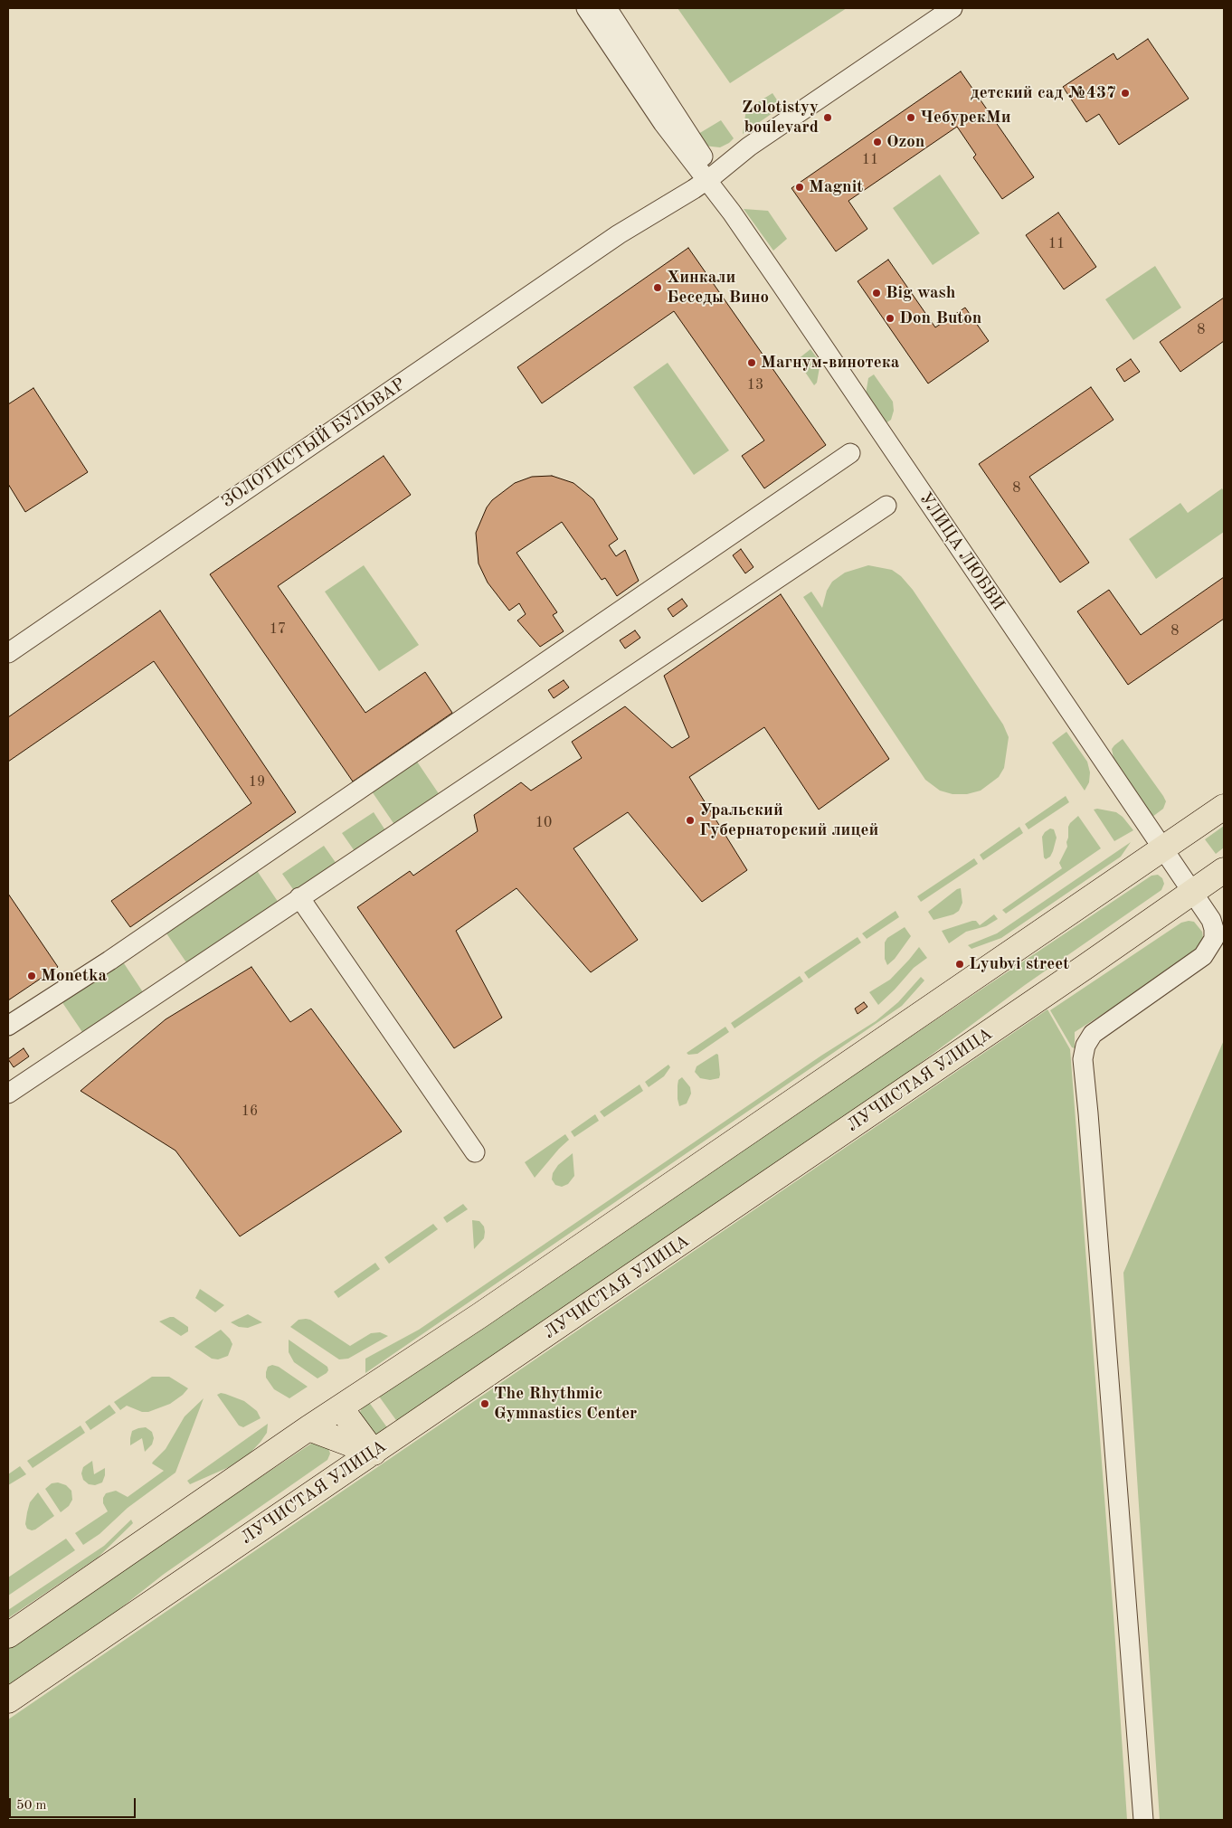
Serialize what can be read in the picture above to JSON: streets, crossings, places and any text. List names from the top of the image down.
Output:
{
  "streets": {
    "main road": ["ЛУЧИСТАЯ УЛИЦА"],
    "street": ["ЗОЛОТИСТЫЙ БУЛЬВАР", "УЛИЦА ЛЮБВИ"]
  },
  "crossings": [
    ["ЗОЛОТИСТЫЙ БУЛЬВАР", "УЛИЦА ЛЮБВИ"],
    ["УЛИЦА ЛЮБВИ", "ЛУЧИСТАЯ УЛИЦА"]
  ],
  "places": [
    "детский сад №437",
    "Zolotistyy boulevard",
    "ЧебурекМи",
    "Ozon",
    "Magnit",
    "Хинкали Беседы Вино",
    "Big wash",
    "Don Buton",
    "Магнум-винотека",
    "Уральский Губернаторский лицей",
    "Lyubvi street",
    "Monetka",
    "The Rhythmic Gymnastics Center"
  ],
  "house_numbers": [
    "11",
    "11",
    "8",
    "13",
    "8",
    "17",
    "8",
    "19",
    "10",
    "16"
  ],
  "scale_bar": "50 m"
}
